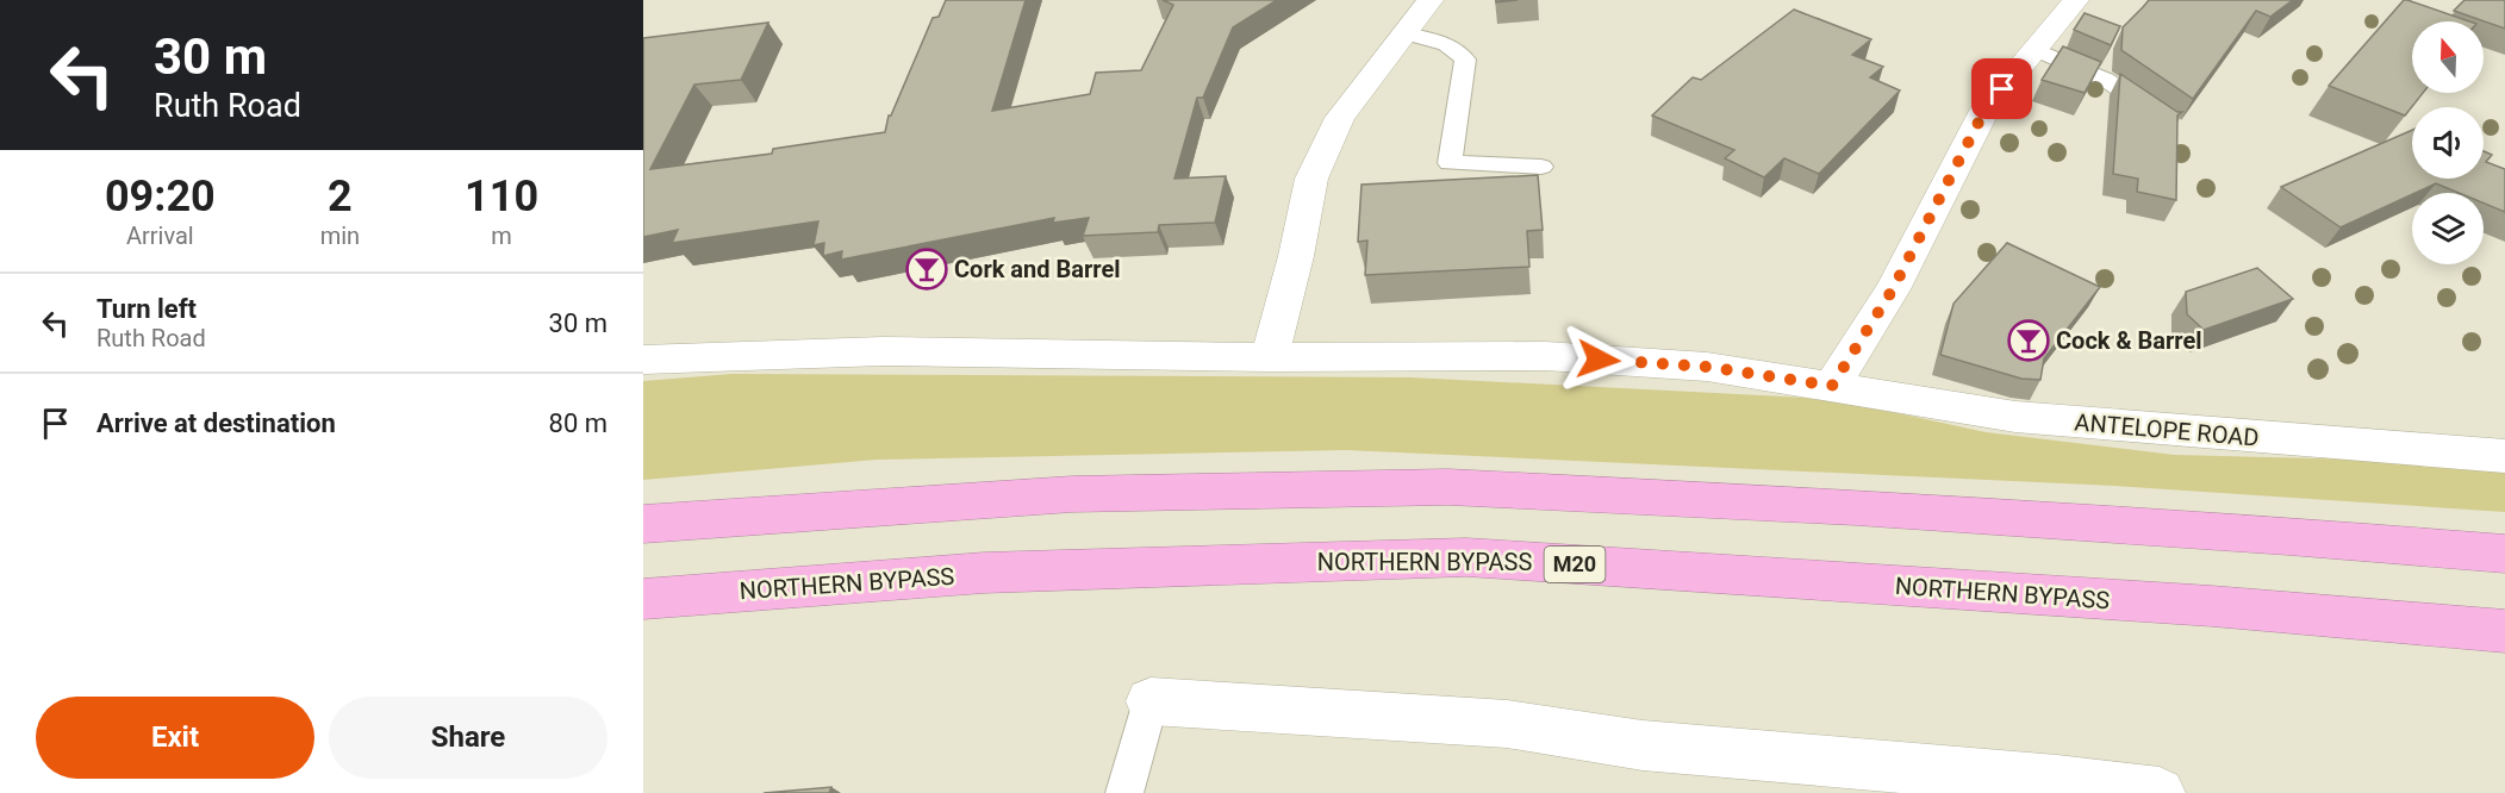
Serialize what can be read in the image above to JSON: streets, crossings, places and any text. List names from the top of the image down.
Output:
{
  "streets": {
    "highway": ["NORTHERN BYPASS", "M20"],
    "street": ["ANTELOPE ROAD"]
  },
  "places": {
    "bar": ["Cork and Barrel", "Cock & Barrel"]
  },
  "north": "top",
  "page": {
    "turn": ["30 m", "Ruth Road"],
    "eta": [
      "09:20",
      "Arrival",
      "2",
      "min",
      "110",
      "m"
    ],
    "list": [
      {
        "name": "Turn left",
        "note": "Ruth Road",
        "value": "30 m"
      },
      {
        "name": "Arrive at destination",
        "value": "80 m"
      }
    ],
    "buttons": ["Exit", "Share"]
  }
}
